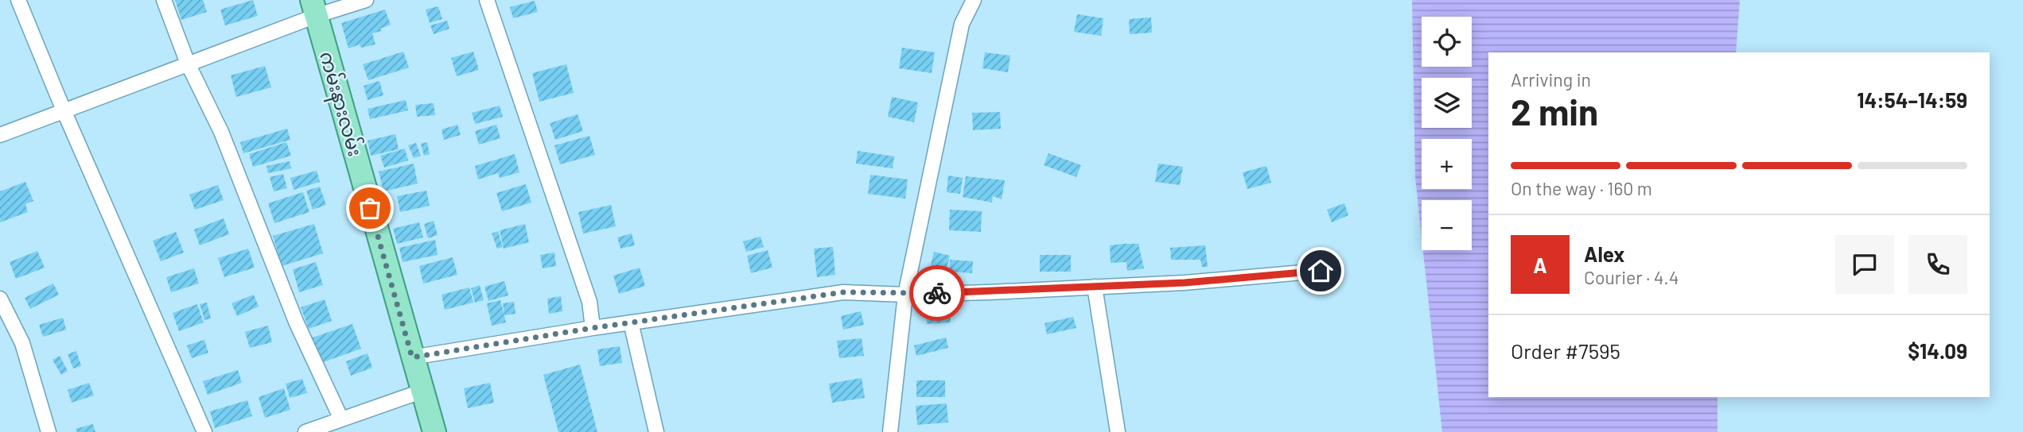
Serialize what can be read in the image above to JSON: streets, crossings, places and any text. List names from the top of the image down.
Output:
{
  "streets": {
    "main road": ["ကမ်းနားလမ်း"]
  },
  "page": {
    "map_buttons": ["+", "−"],
    "heading": ["2 min", "Arriving in", "14:54–14:59"],
    "panel": [
      "Alex",
      "Courier · 4.4",
      "Order #7595",
      "$14.09"
    ],
    "bar": "On the way · 160 m",
    "round": "A"
  }
}
